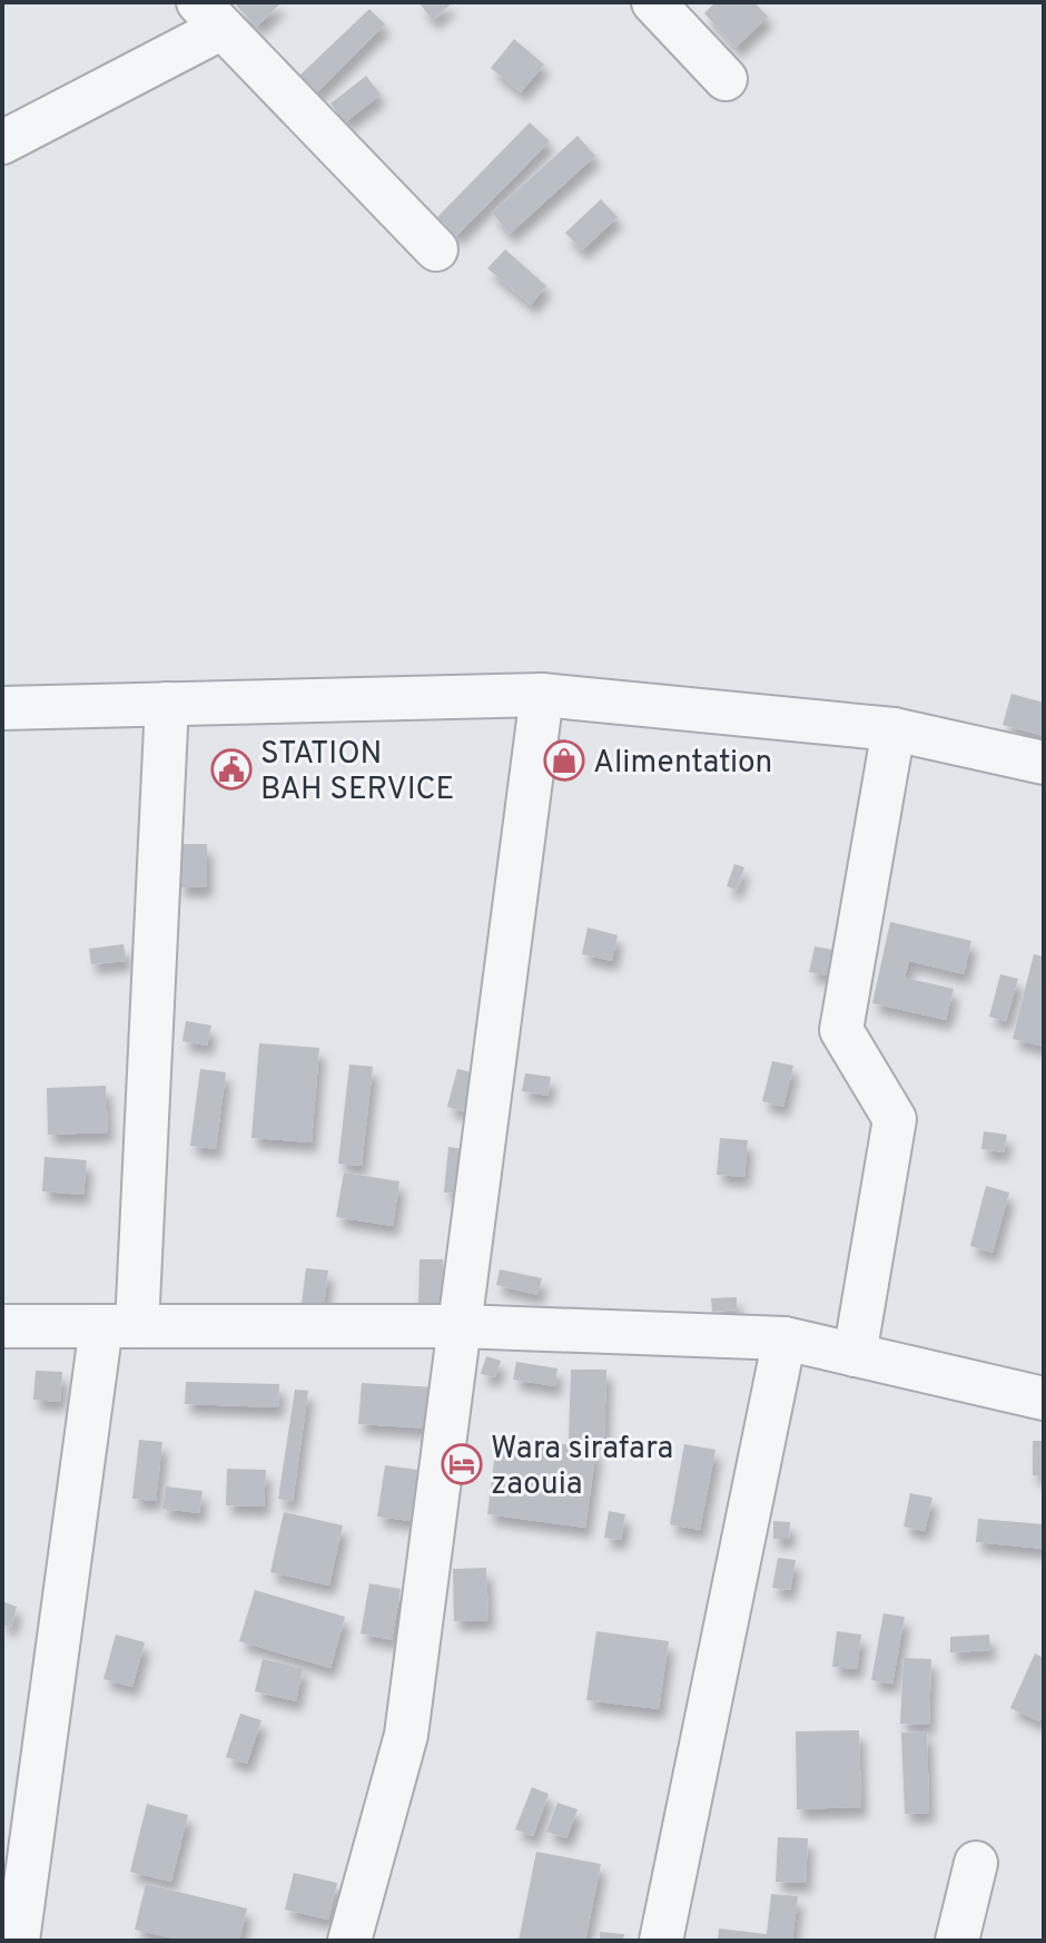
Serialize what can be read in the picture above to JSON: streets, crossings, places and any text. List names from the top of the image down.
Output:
{
  "places": {
    "shop": ["Alimentation"],
    "public building": ["STATION BAH SERVICE"],
    "hotel": ["Wara sirafara zaouia"]
  }
}
